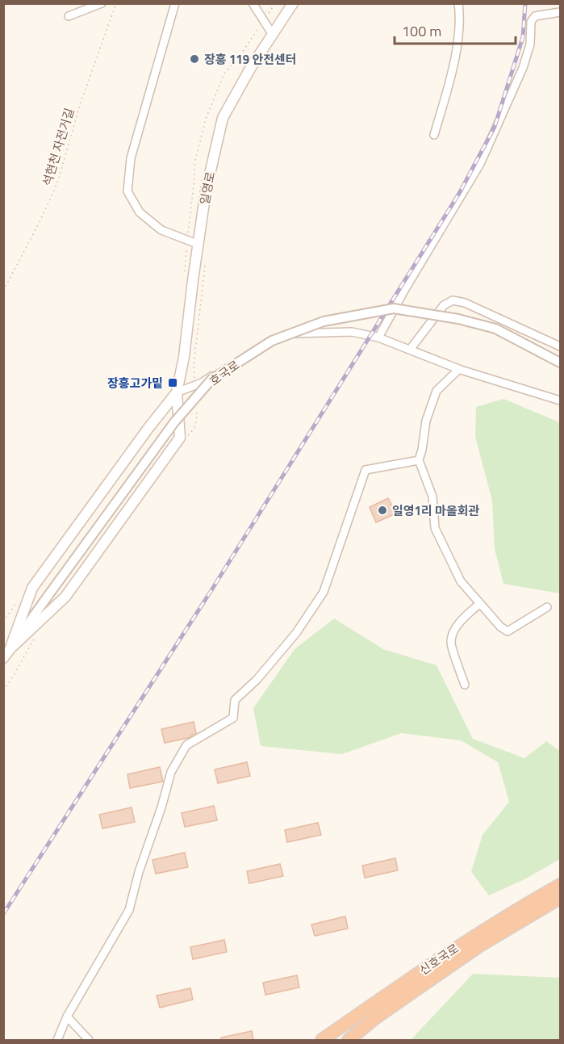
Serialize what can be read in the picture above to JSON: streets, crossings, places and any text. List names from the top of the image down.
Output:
{
  "streets": {
    "highway": ["신호국로"],
    "main road": ["일영로", "호국로"],
    "path": ["석현천 자전거길"]
  },
  "places": {
    "other": ["장흥 119 안전센터", "일영1리 마을회관"],
    "transit": ["장흥고가밑"]
  },
  "scale_bar": "100 m"
}
